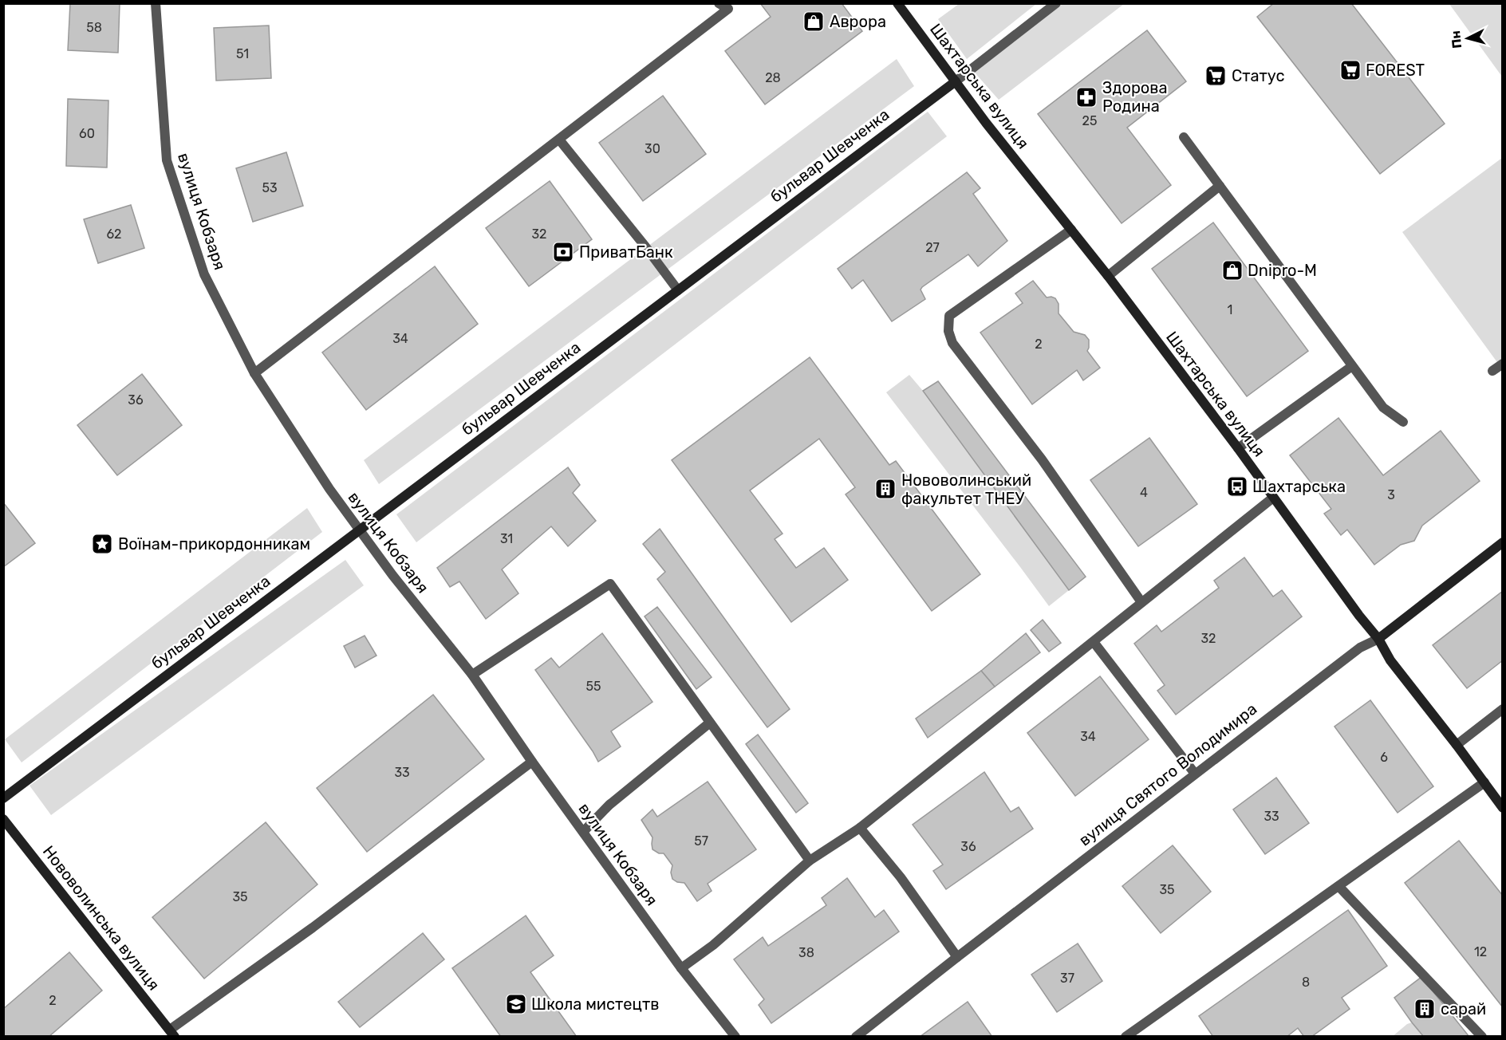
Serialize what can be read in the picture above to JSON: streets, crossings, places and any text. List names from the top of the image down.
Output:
{
  "streets": {
    "street": [
      "Шахтарська вулиця",
      "бульвар Шевченка",
      "вулиця Кобзаря",
      "вулиця Святого Володимира",
      "Нововолинська вулиця"
    ]
  },
  "crossings": [
    ["Шахтарська вулиця", "бульвар Шевченка"],
    ["Шахтарська вулиця", "вулиця Святого Володимира"],
    ["бульвар Шевченка", "вулиця Кобзаря"]
  ],
  "places": {
    "shop": ["Аврора", "Dnipro-M"],
    "supermarket": ["FOREST", "Статус"],
    "pharmacy": ["Здорова Родина"],
    "bank": ["ПриватБанк"],
    "bus stop": ["Шахтарська"],
    "building": ["Нововолинський факультет ТНЕУ", "сарай"],
    "place": ["Воїнам-прикордонникам"],
    "school or university": ["Школа мистецтв"]
  },
  "house_numbers": [
    "58",
    "51",
    "28",
    "25",
    "60",
    "30",
    "53",
    "62",
    "32",
    "27",
    "1",
    "34",
    "2",
    "36",
    "4",
    "3",
    "31",
    "32",
    "55",
    "34",
    "6",
    "33",
    "33",
    "57",
    "36",
    "35",
    "35",
    "12",
    "38",
    "37",
    "8",
    "2"
  ],
  "north": "left"
}
